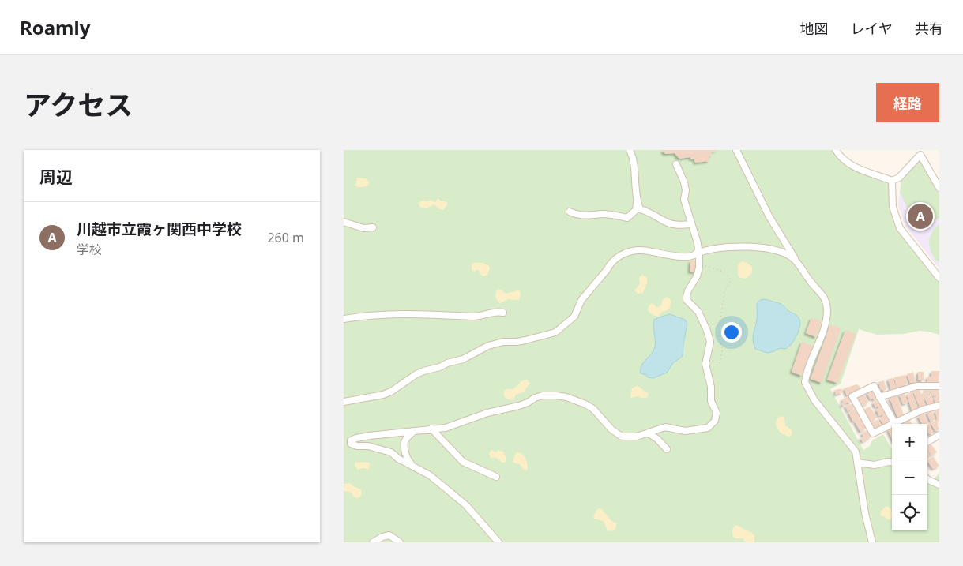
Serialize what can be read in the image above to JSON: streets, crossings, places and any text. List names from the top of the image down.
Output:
{
  "page": {
    "header": "Roamly",
    "nav": ["地図", "レイヤ", "共有"],
    "title": "アクセス",
    "buttons": "経路",
    "heading": "周辺",
    "list": [
      {
        "mark": "A",
        "name": "川越市立霞ヶ関西中学校",
        "note": "学校",
        "value": "260 m"
      }
    ],
    "pins": "A",
    "map_buttons": ["+", "−"]
  }
}
